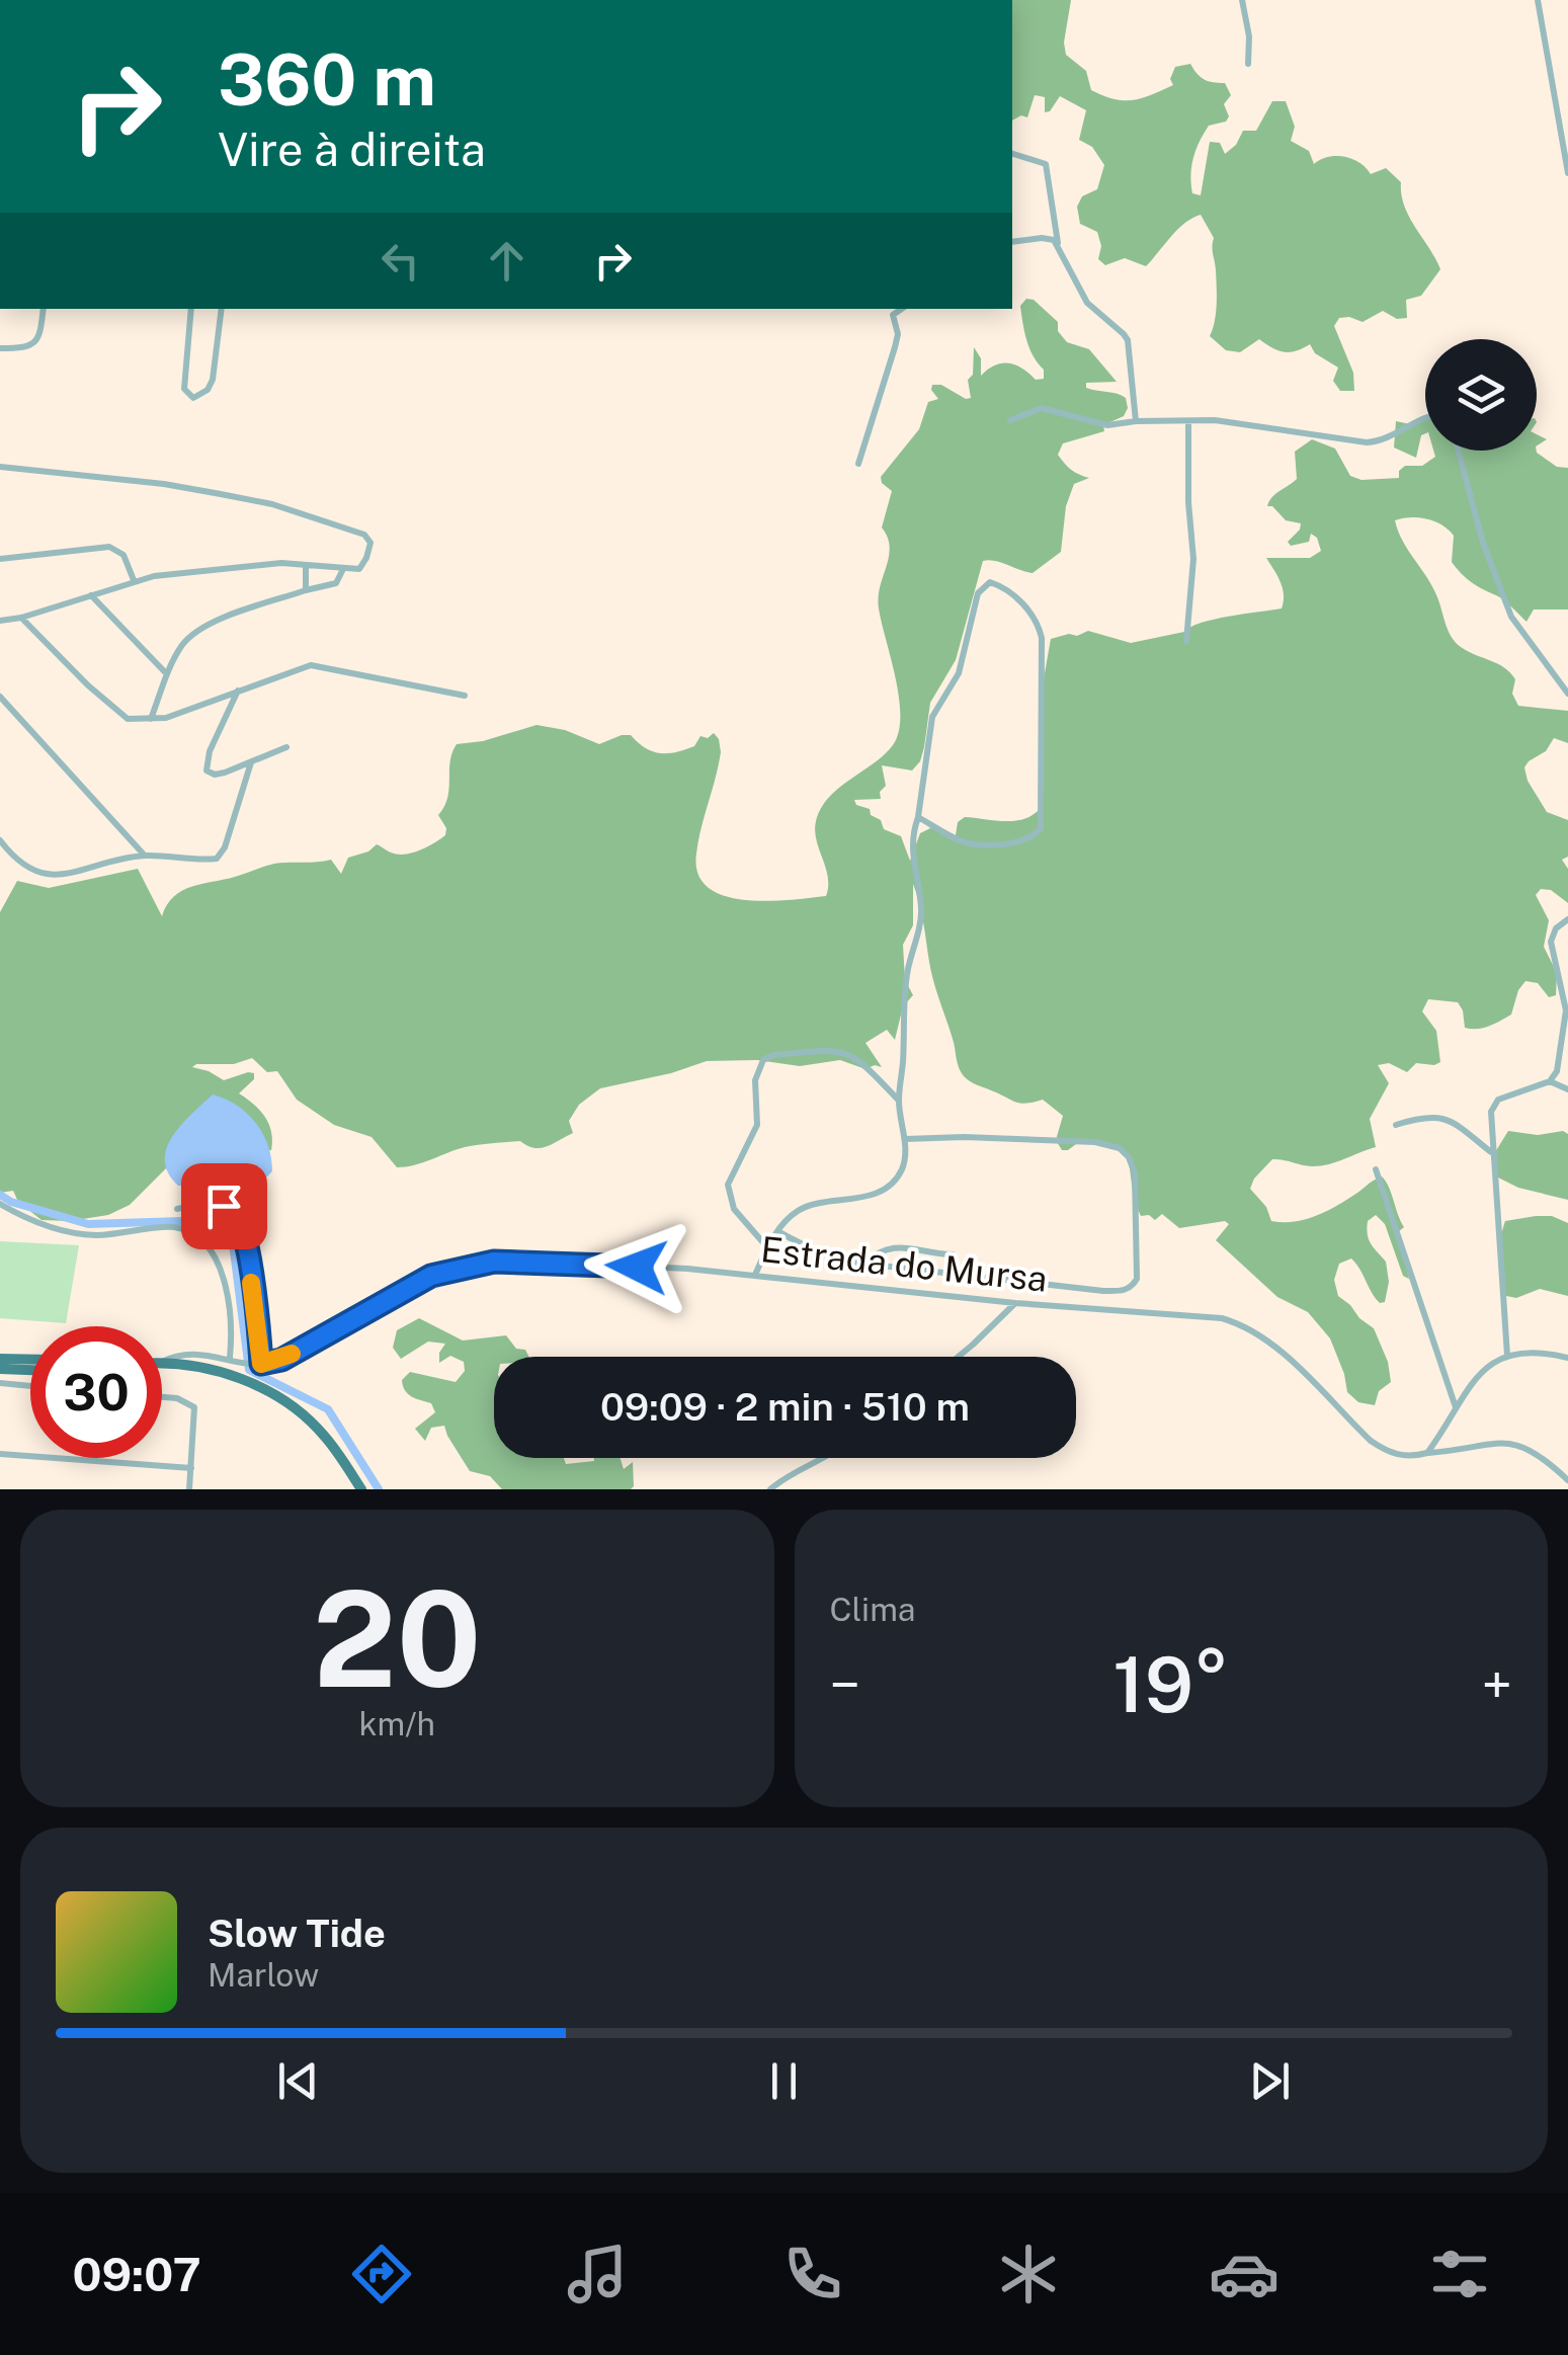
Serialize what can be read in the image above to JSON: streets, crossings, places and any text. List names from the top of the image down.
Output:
{
  "streets": {
    "street": ["Estrada do Mursa"]
  },
  "page": {
    "turn": ["360 m", "Vire à direita"],
    "limit": "30",
    "trip": "09:09 · 2 min · 510 m",
    "tile": [
      ["20", "km/h"],
      "Clima"
    ],
    "heat": ["−", "19°", "+"],
    "song": ["Slow Tide", "Marlow"],
    "tabs": "09:07"
  }
}
